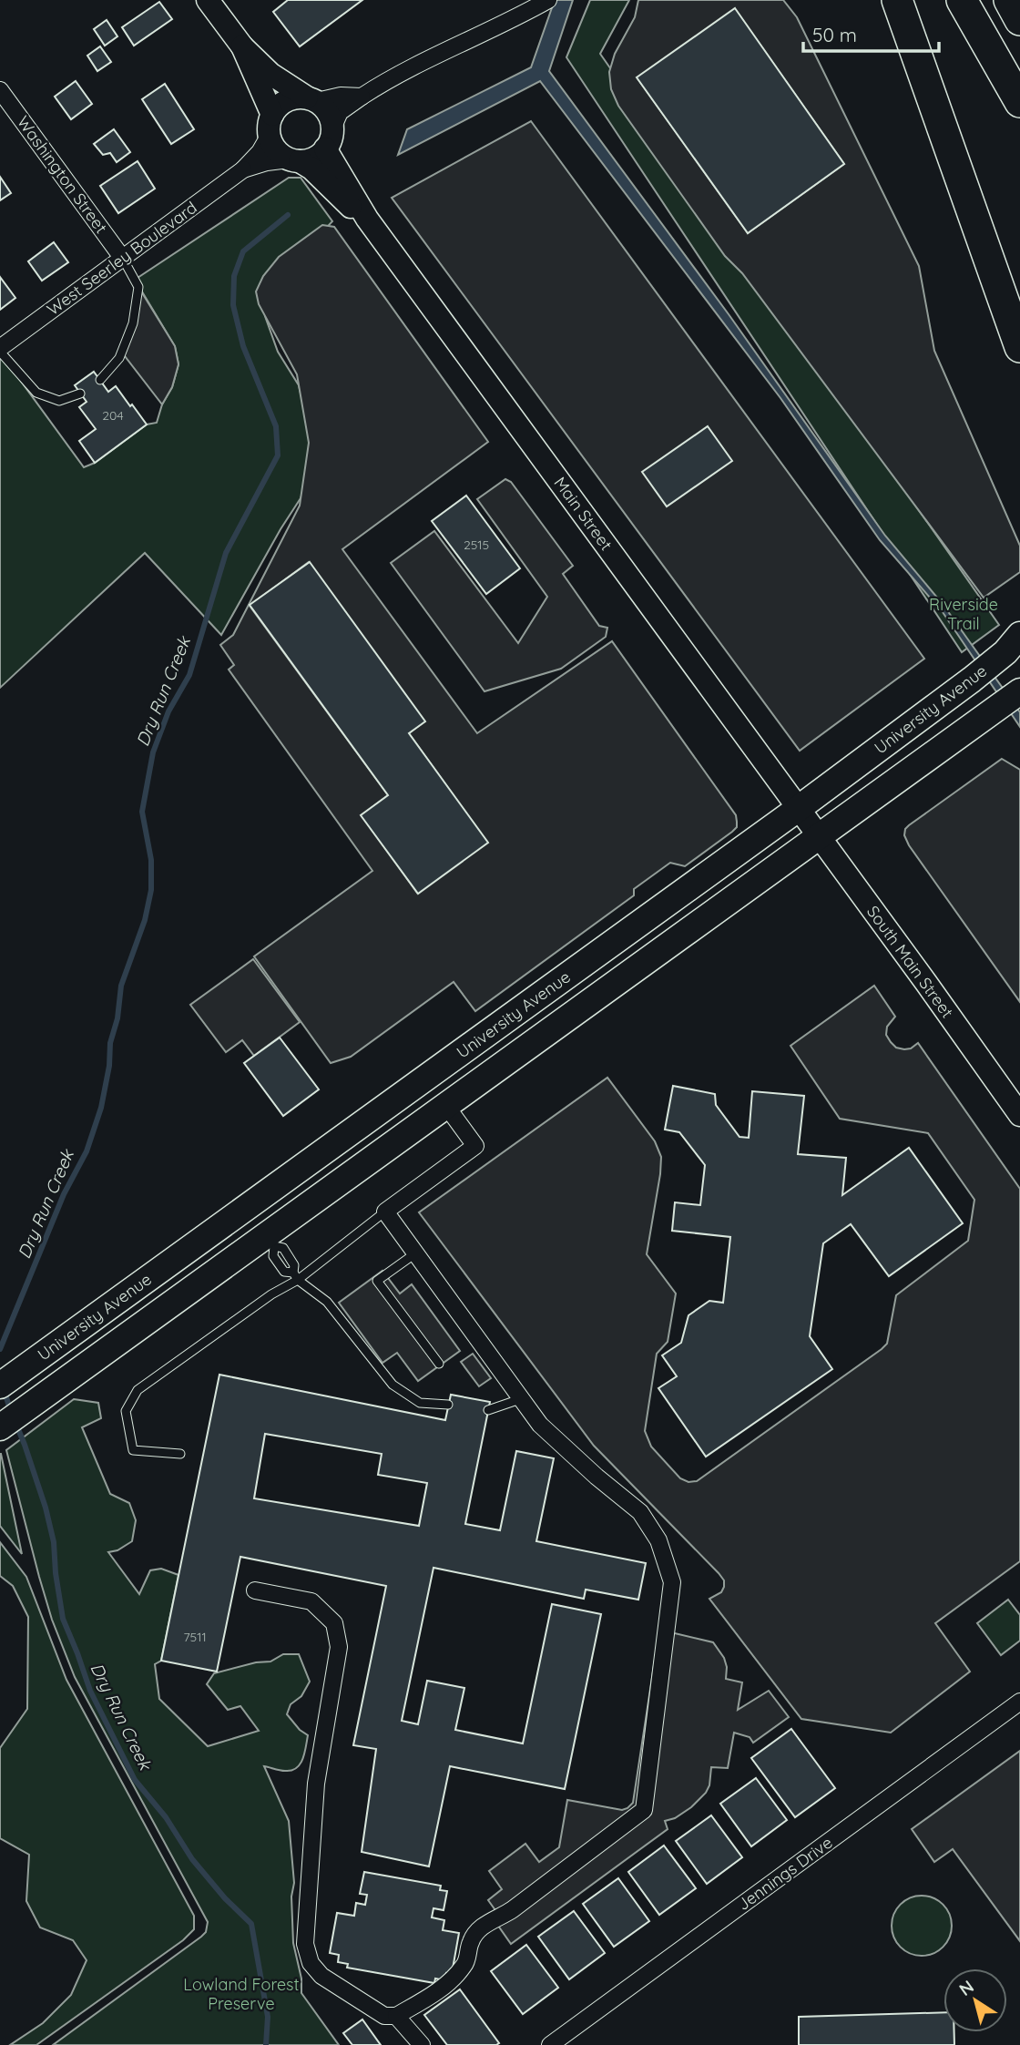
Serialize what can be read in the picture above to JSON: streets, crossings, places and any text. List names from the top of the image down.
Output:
{
  "streets": {
    "main road": ["Main Street", "University Avenue", "South Main Street"],
    "street": ["Washington Street", "West Seerley Boulevard", "Jennings Drive"]
  },
  "crossings": [
    ["Washington Street", "West Seerley Boulevard"],
    ["West Seerley Boulevard", "Main Street"],
    ["Main Street", "University Avenue"],
    ["Main Street", "South Main Street"],
    ["University Avenue", "South Main Street"]
  ],
  "water": ["Dry Run Creek"],
  "parks": ["Riverside Trail", "Lowland Forest Preserve"],
  "house_numbers": ["204", "2515", "7511"],
  "scale_bar": "50 m",
  "north": "top left"
}
